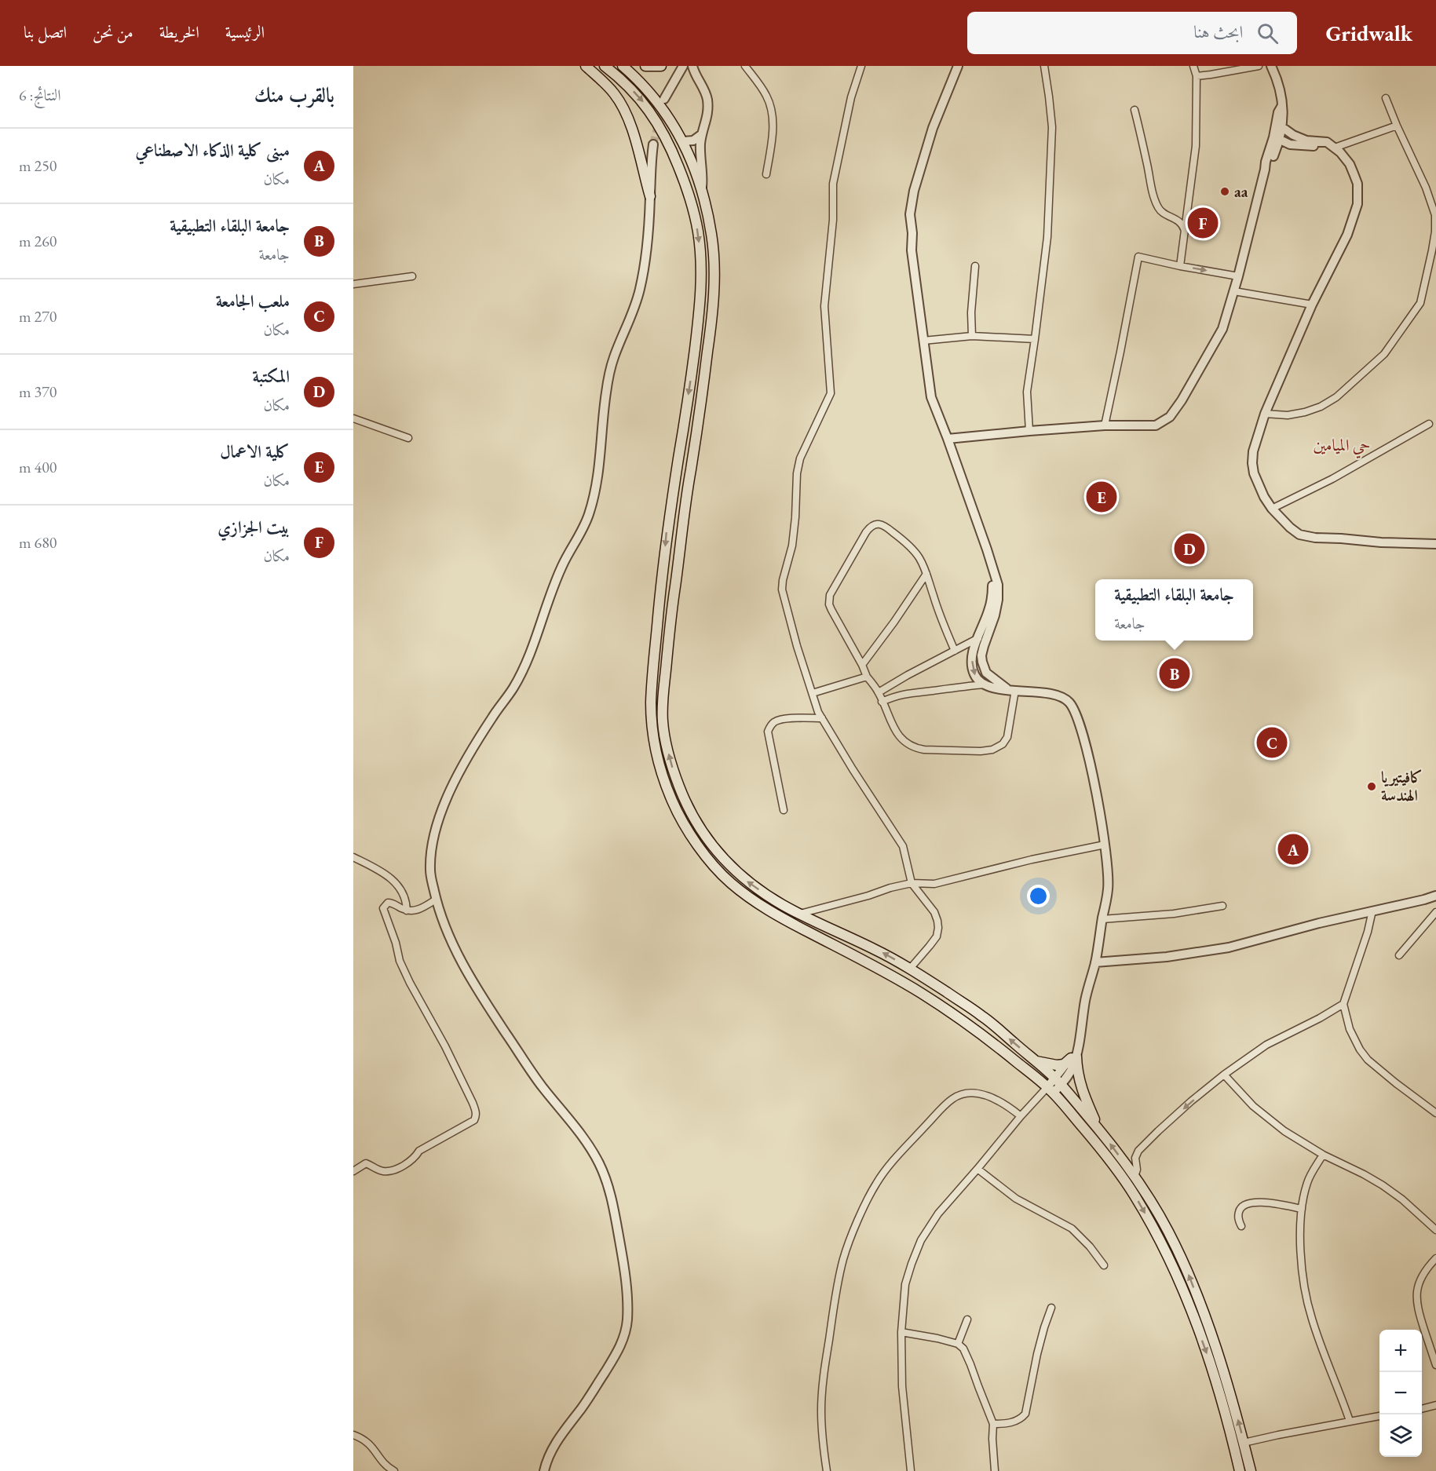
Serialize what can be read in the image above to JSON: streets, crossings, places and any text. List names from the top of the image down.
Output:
{
  "districts": ["حي الميامين"],
  "places": ["aa", "كافيتيريا الهندسة"],
  "page": {
    "header": "Gridwalk",
    "search": "ابحث هنا",
    "nav": [
      "الرئيسية",
      "الخريطة",
      "من نحن",
      "اتصل بنا"
    ],
    "heading": ["بالقرب منك", "النتائج: 6"],
    "list": [
      {
        "mark": "A",
        "name": "مبنى كلية الذكاء الاصطناعي",
        "note": "مكان",
        "value": "250 m"
      },
      {
        "mark": "B",
        "name": "جامعة البلقاء التطبيقية",
        "note": "جامعة",
        "value": "260 m"
      },
      {
        "mark": "C",
        "name": "ملعب الجامعة",
        "note": "مكان",
        "value": "270 m"
      },
      {
        "mark": "D",
        "name": "المكتبة",
        "note": "مكان",
        "value": "370 m"
      },
      {
        "mark": "E",
        "name": "كلية الاعمال",
        "note": "مكان",
        "value": "400 m"
      },
      {
        "mark": "F",
        "name": "بيت الجزازي",
        "note": "مكان",
        "value": "680 m"
      }
    ],
    "pins": [
      "F",
      "E",
      "D",
      "B",
      "C",
      "A"
    ],
    "popup": ["جامعة البلقاء التطبيقية", "جامعة"],
    "map_buttons": ["+", "−"]
  }
}
